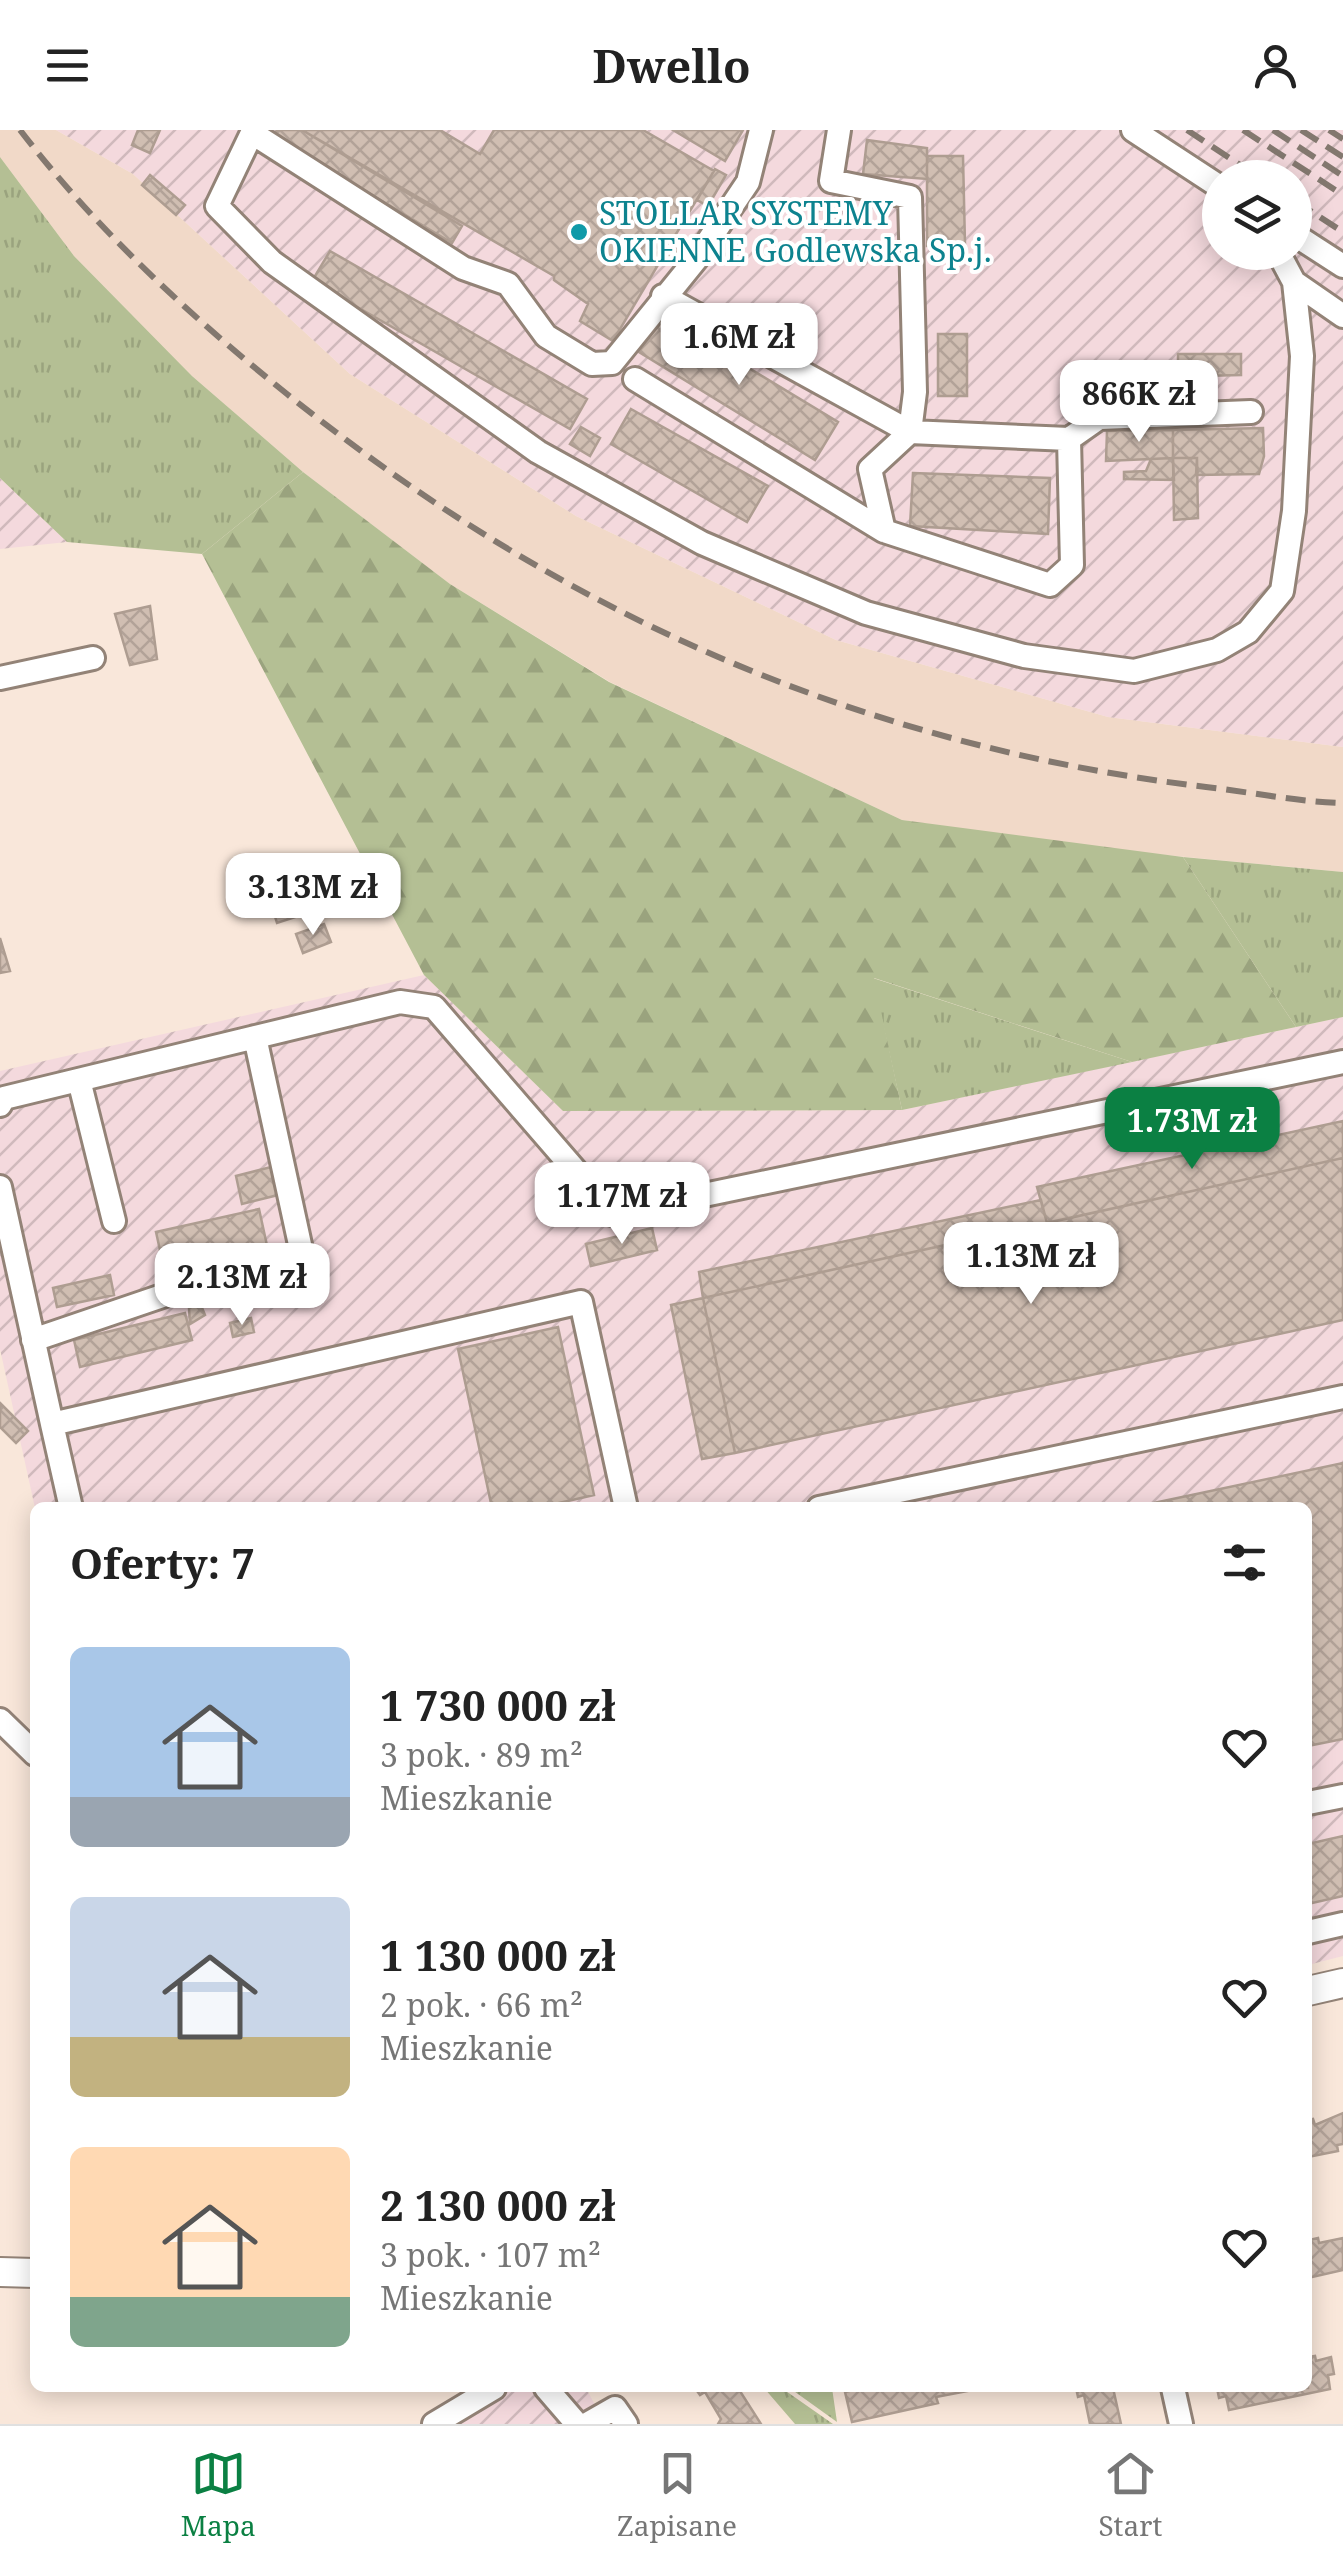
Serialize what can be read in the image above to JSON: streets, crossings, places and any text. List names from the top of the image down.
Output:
{
  "places": ["STOLLAR SYSTEMY OKIENNE Godlewska Sp.j."],
  "page": {
    "header": "Dwello",
    "price": [
      "1.6M zł",
      "866K zł",
      "3.13M zł",
      "1.73M zł",
      "1.17M zł",
      "1.13M zł",
      "2.13M zł"
    ],
    "heading": "Oferty: 7",
    "list": [
      {
        "name": "1 730 000 zł",
        "note": "3 pok. · 89 m² · Mieszkanie"
      },
      {
        "name": "1 130 000 zł",
        "note": "2 pok. · 66 m² · Mieszkanie"
      },
      {
        "name": "2 130 000 zł",
        "note": "3 pok. · 107 m² · Mieszkanie"
      }
    ],
    "tabs": ["Mapa", "Zapisane", "Start"]
  }
}
